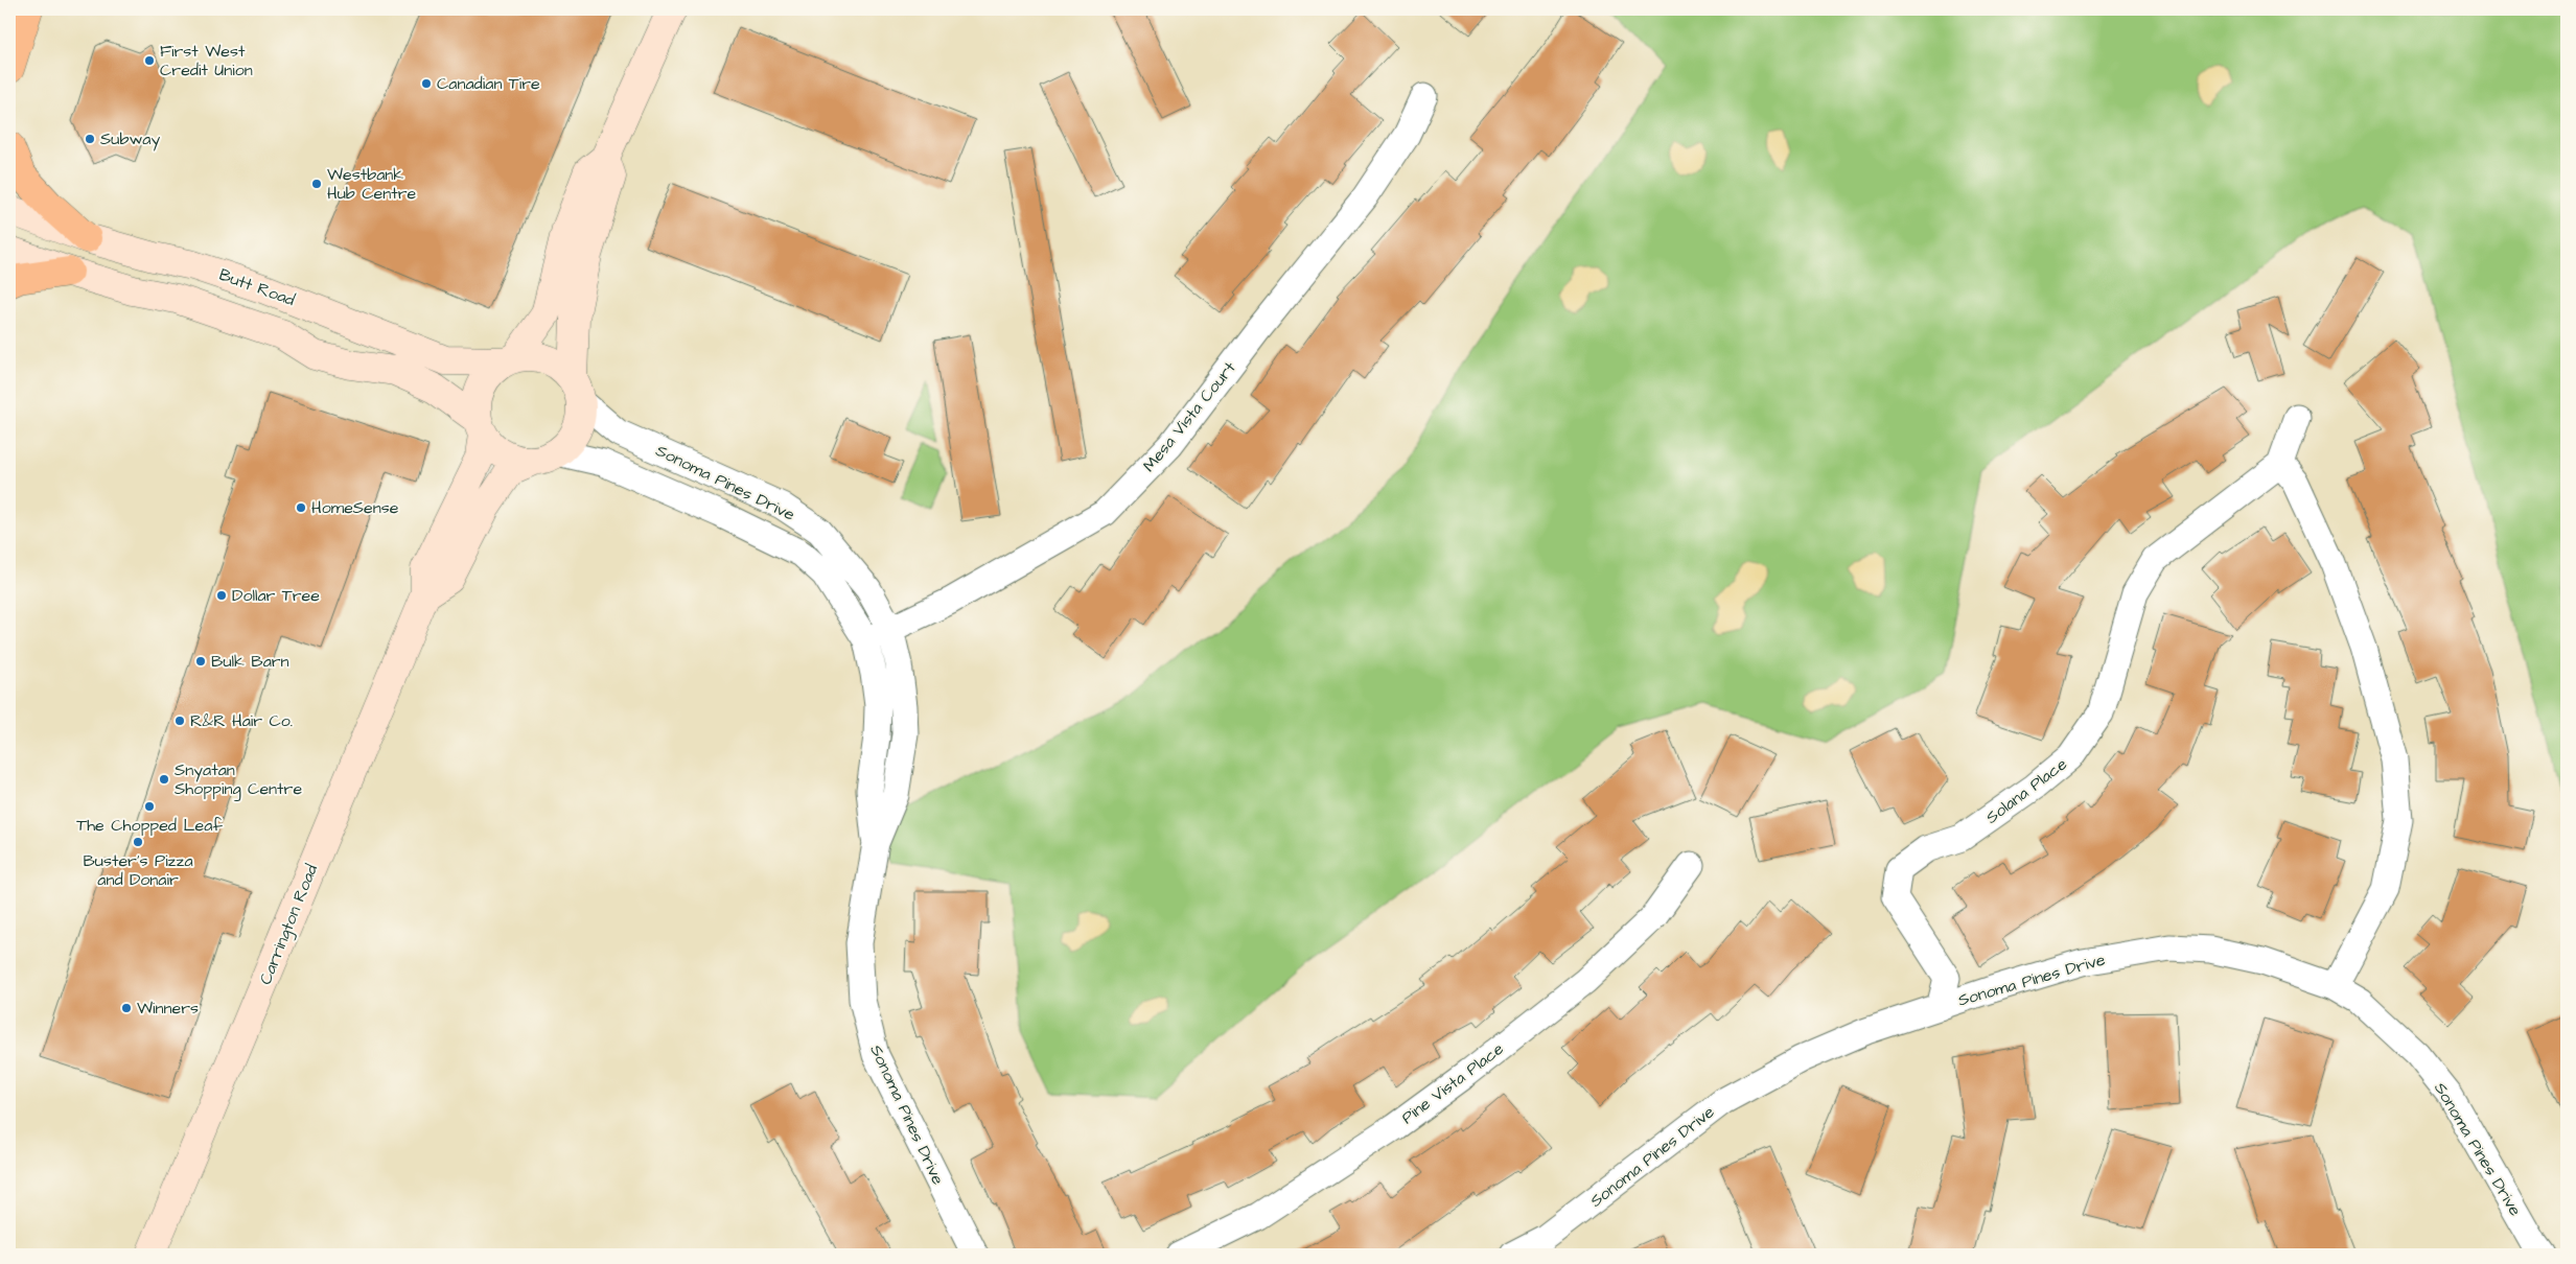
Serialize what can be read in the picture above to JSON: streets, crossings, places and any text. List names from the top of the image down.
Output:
{
  "streets": {
    "street": [
      "Butt Road",
      "Mesa Vista Court",
      "Sonoma Pines Drive",
      "Solana Place",
      "Carrington Road",
      "Pine Vista Place"
    ]
  },
  "crossings": [
    ["Butt Road", "Sonoma Pines Drive"],
    ["Butt Road", "Carrington Road"],
    ["Mesa Vista Court", "Sonoma Pines Drive"],
    ["Sonoma Pines Drive", "Solana Place"],
    ["Sonoma Pines Drive", "Carrington Road"]
  ],
  "places": [
    "First West Credit Union",
    "Canadian Tire",
    "Subway",
    "Westbank Hub Centre",
    "HomeSense",
    "Dollar Tree",
    "Bulk Barn",
    "R&R Hair Co.",
    "Snyatan Shopping Centre",
    "The Chopped Leaf",
    "Buster's Pizza and Donair",
    "Winners"
  ]
}
